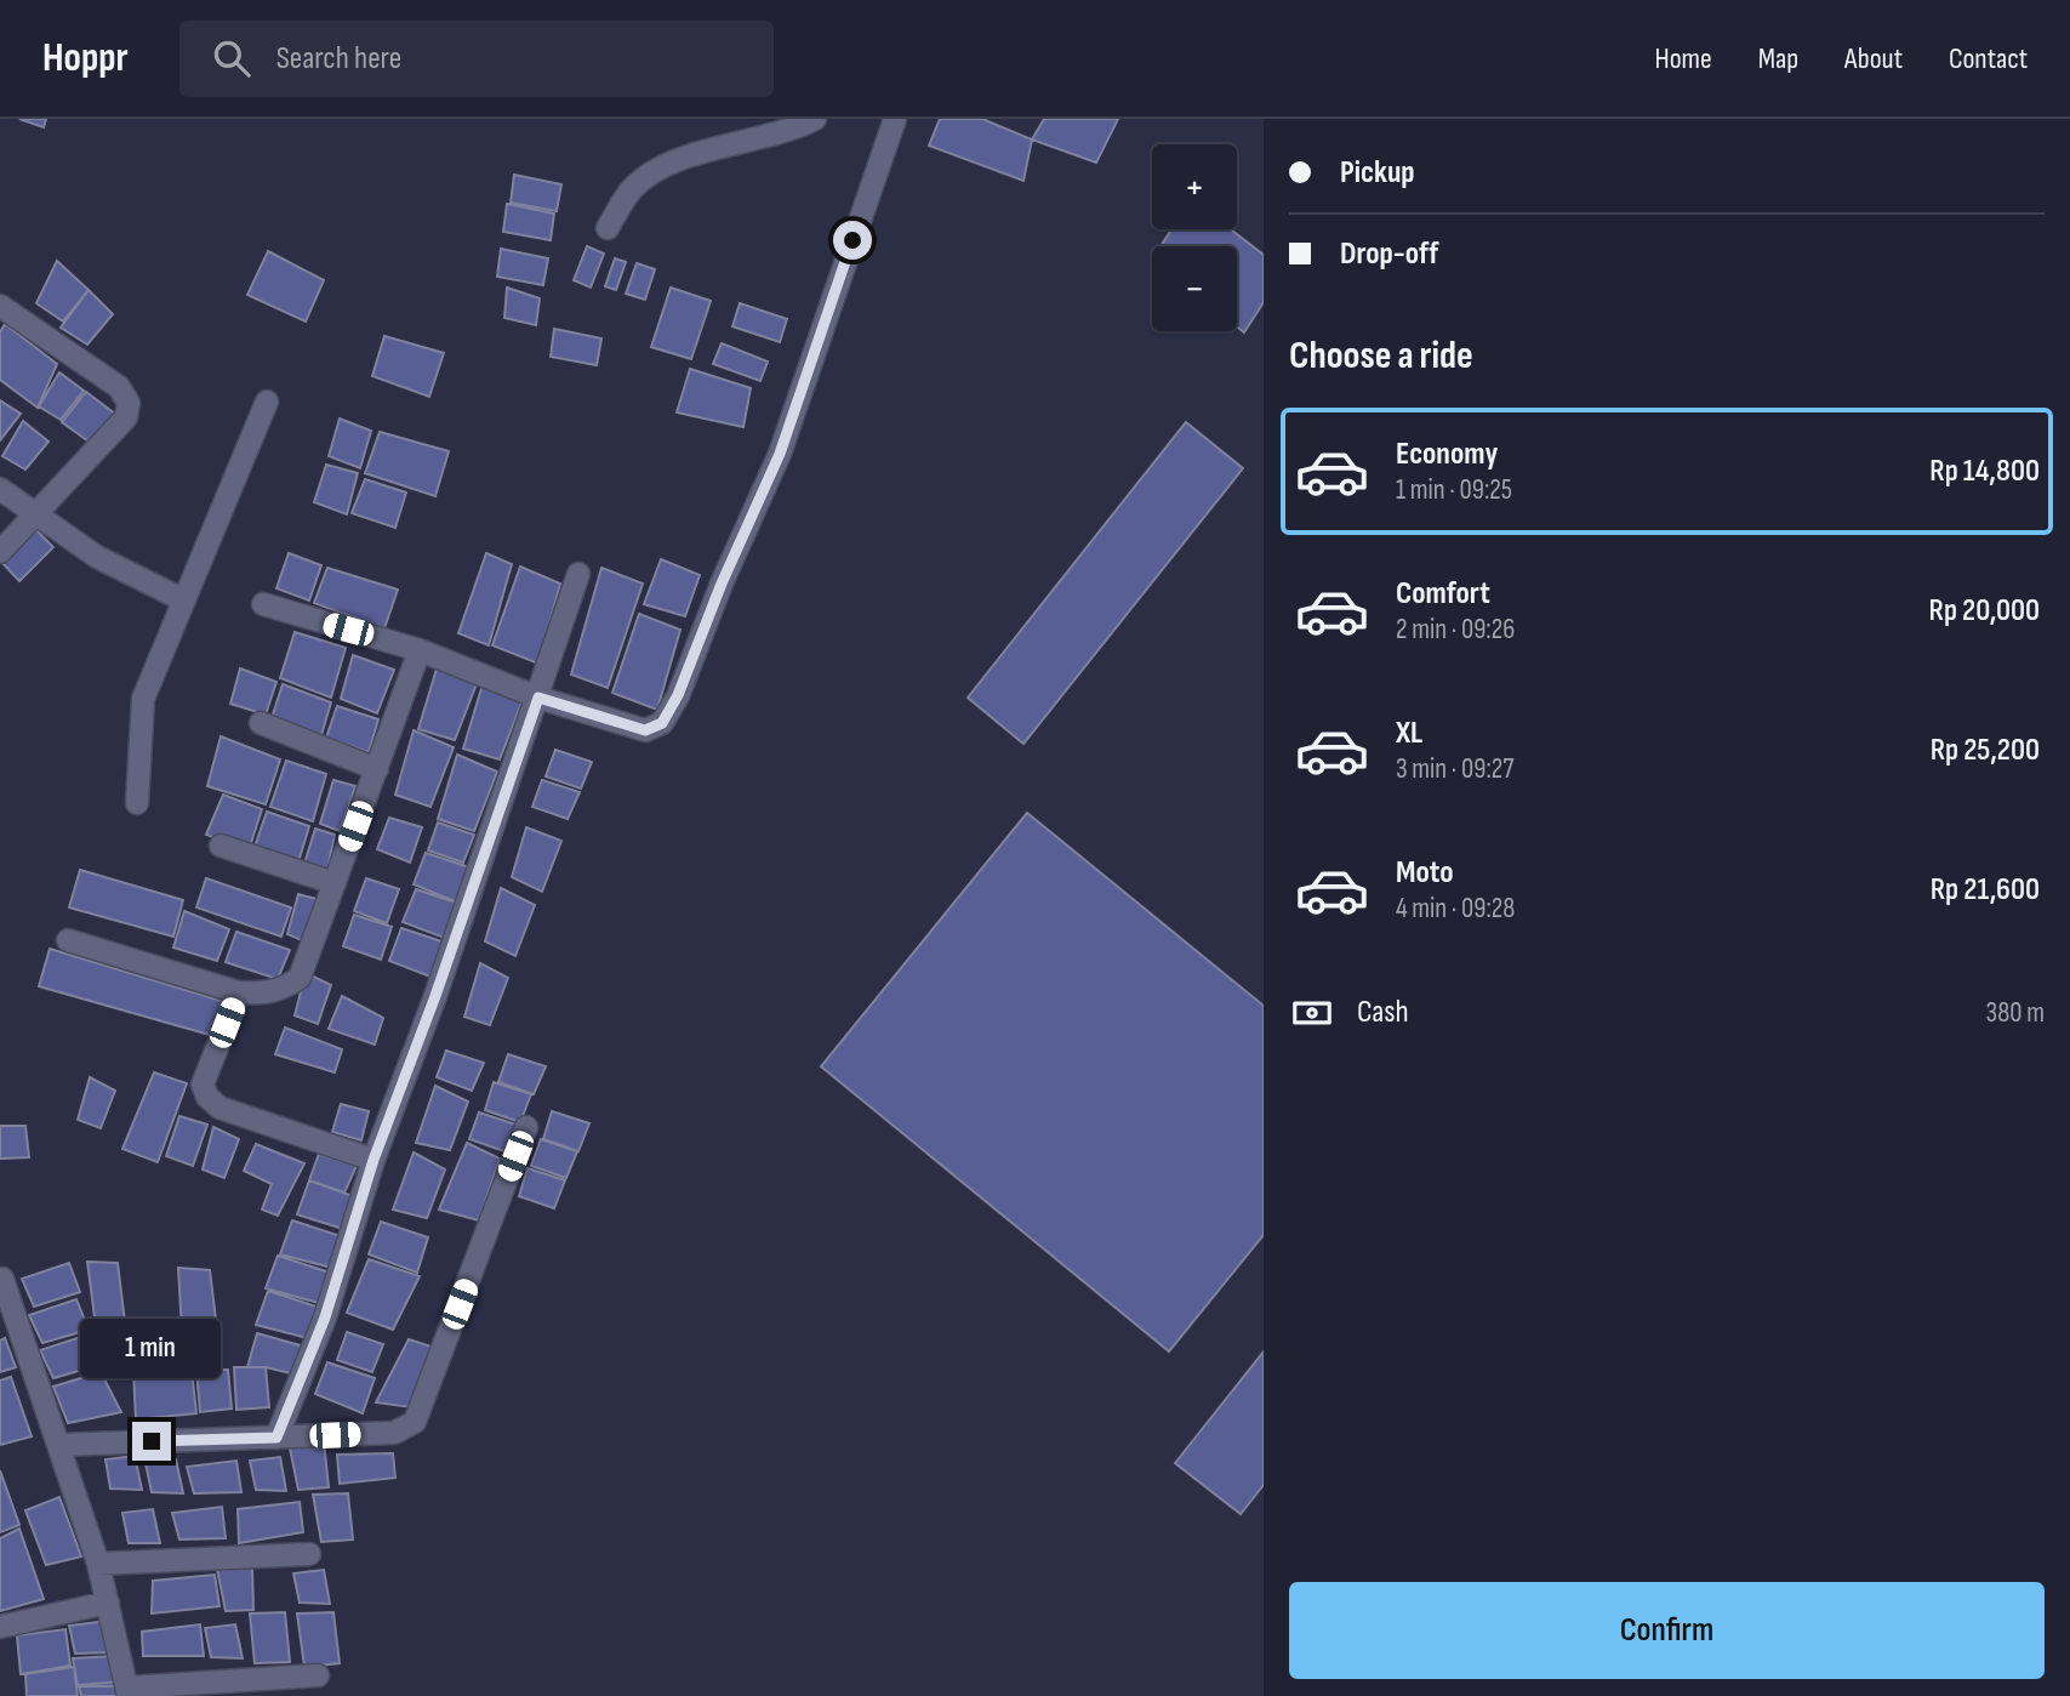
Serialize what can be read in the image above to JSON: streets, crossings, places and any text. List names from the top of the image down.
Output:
{
  "page": {
    "header": "Hoppr",
    "search": "Search here",
    "nav": [
      "Home",
      "Map",
      "About",
      "Contact"
    ],
    "banner": ["Pickup", "Drop-off"],
    "map_buttons": ["+", "−"],
    "heading": "Choose a ride",
    "list": [
      {
        "name": "Economy",
        "note": "1 min · 09:25",
        "value": "Rp 14,800"
      },
      {
        "name": "Comfort",
        "note": "2 min · 09:26",
        "value": "Rp 20,000"
      },
      {
        "name": "XL",
        "note": "3 min · 09:27",
        "value": "Rp 25,200"
      },
      {
        "name": "Moto",
        "note": "4 min · 09:28",
        "value": "Rp 21,600"
      }
    ],
    "pay": ["Cash", "380 m"],
    "bubble": "1 min",
    "buttons": "Confirm"
  }
}
